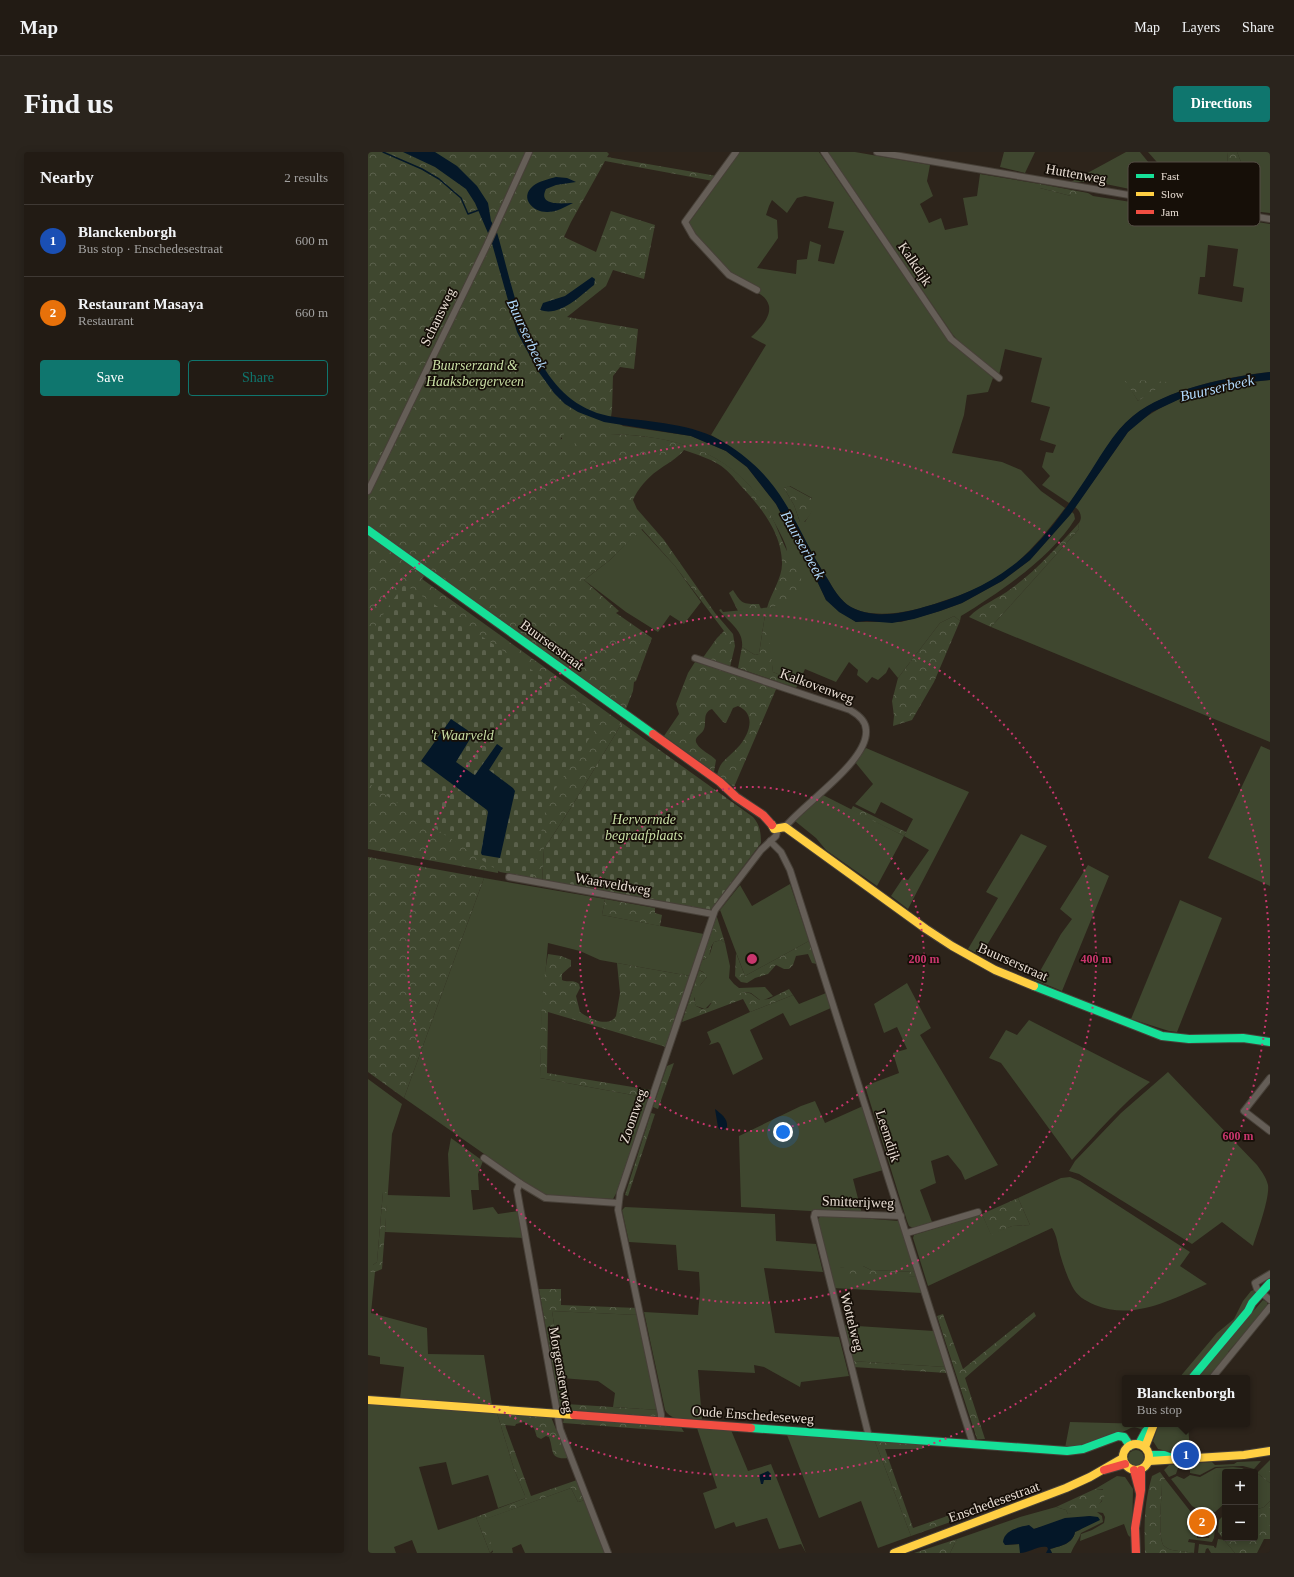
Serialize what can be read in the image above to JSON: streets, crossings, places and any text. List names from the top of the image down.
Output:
{
  "streets": {
    "main road": ["Buurserstraat", "Oude Enschedeseweg", "Enschedesestraat"],
    "street": [
      "Huttenweg",
      "Kalkdijk",
      "Schansweg",
      "Kalkovenweg",
      "Waarveldweg",
      "Zoomweg",
      "Leemdijk",
      "Smitterijweg",
      "Wottelweg",
      "Morgensterweg"
    ]
  },
  "crossings": [
    ["Buurserstraat", "Kalkovenweg"],
    ["Buurserstraat", "Zoomweg"],
    ["Kalkovenweg", "Zoomweg"],
    ["Waarveldweg", "Zoomweg"],
    ["Zoomweg", "Leemdijk"],
    ["Zoomweg", "Oude Enschedeseweg"],
    ["Leemdijk", "Smitterijweg"],
    ["Leemdijk", "Oude Enschedeseweg"],
    ["Smitterijweg", "Wottelweg"],
    ["Wottelweg", "Oude Enschedeseweg"],
    ["Morgensterweg", "Oude Enschedeseweg"],
    ["Oude Enschedeseweg", "Enschedesestraat"]
  ],
  "water": ["Buurserbeek"],
  "parks": ["Buurserzand & Haaksbergerveen", "'t Waarveld", "Hervormde begraafplaats"],
  "legend": ["Fast", "Slow", "Jam"],
  "page": {
    "header": "Map",
    "nav": ["Map", "Layers", "Share"],
    "buttons": [
      "Directions",
      ["Save", "Share"]
    ],
    "title": "Find us",
    "heading": ["Nearby", "2 results"],
    "list": [
      {
        "mark": "1",
        "name": "Blanckenborgh",
        "note": "Bus stop · Enschedesestraat",
        "value": "600 m"
      },
      {
        "mark": "2",
        "name": "Restaurant Masaya",
        "note": "Restaurant",
        "value": "660 m"
      }
    ],
    "popup": ["Blanckenborgh", "Bus stop"],
    "pins": ["1", "2"],
    "map_buttons": ["+", "−"]
  },
  "rings": ["200 m", "400 m", "600 m"]
}
